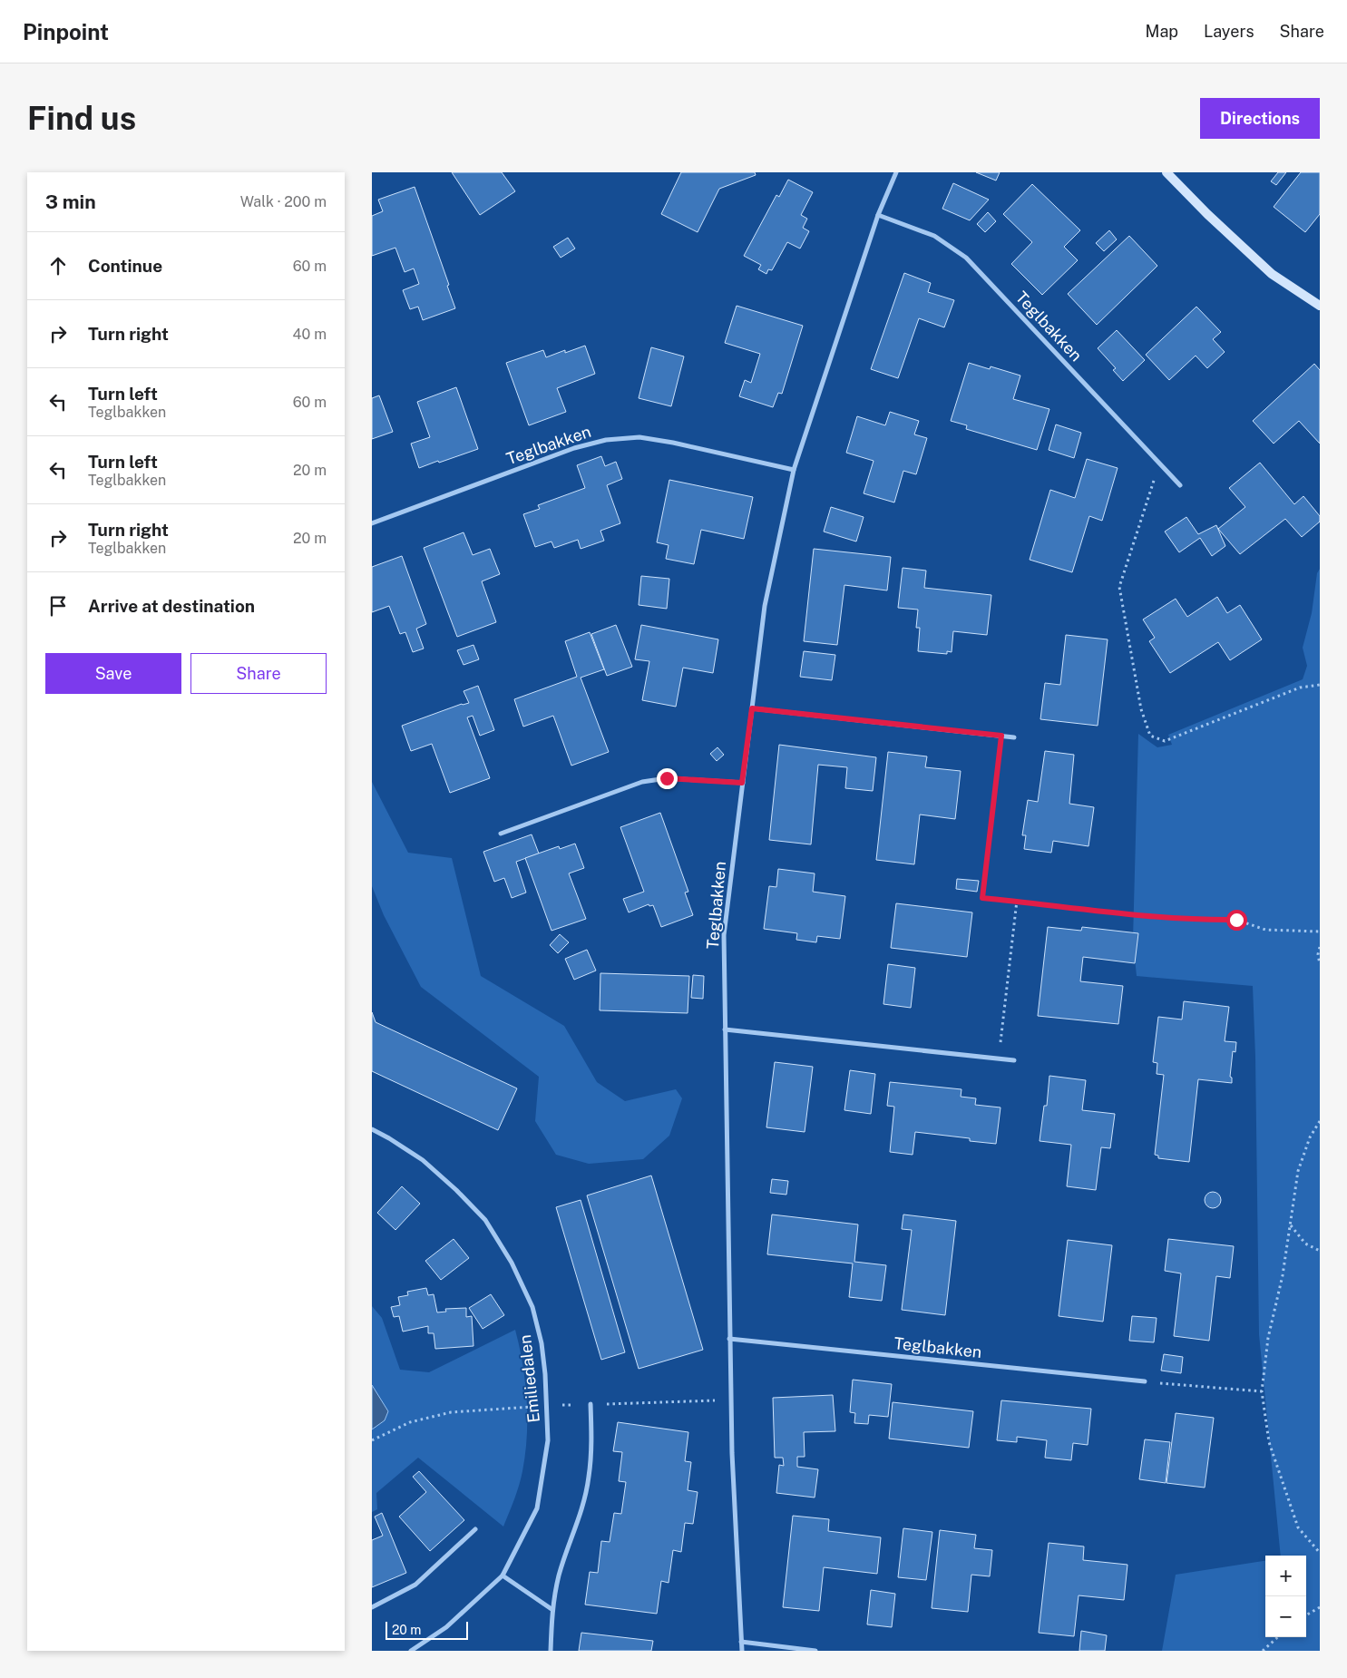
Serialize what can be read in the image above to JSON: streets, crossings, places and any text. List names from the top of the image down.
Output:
{
  "streets": {
    "street": ["Teglbakken", "Emiliedalen"]
  },
  "scale_bar": "20 m",
  "page": {
    "header": "Pinpoint",
    "nav": ["Map", "Layers", "Share"],
    "buttons": [
      "Directions",
      ["Save", "Share"]
    ],
    "title": "Find us",
    "heading": ["3 min", "Walk · 200 m"],
    "list": [
      ["Continue", "60 m"],
      ["Turn right", "40 m"],
      ["Turn left", "Teglbakken", "60 m"],
      ["Turn left", "Teglbakken", "20 m"],
      ["Turn right", "Teglbakken", "20 m"],
      "Arrive at destination"
    ],
    "map_buttons": ["+", "−"],
    "scale": "20 m"
  }
}
